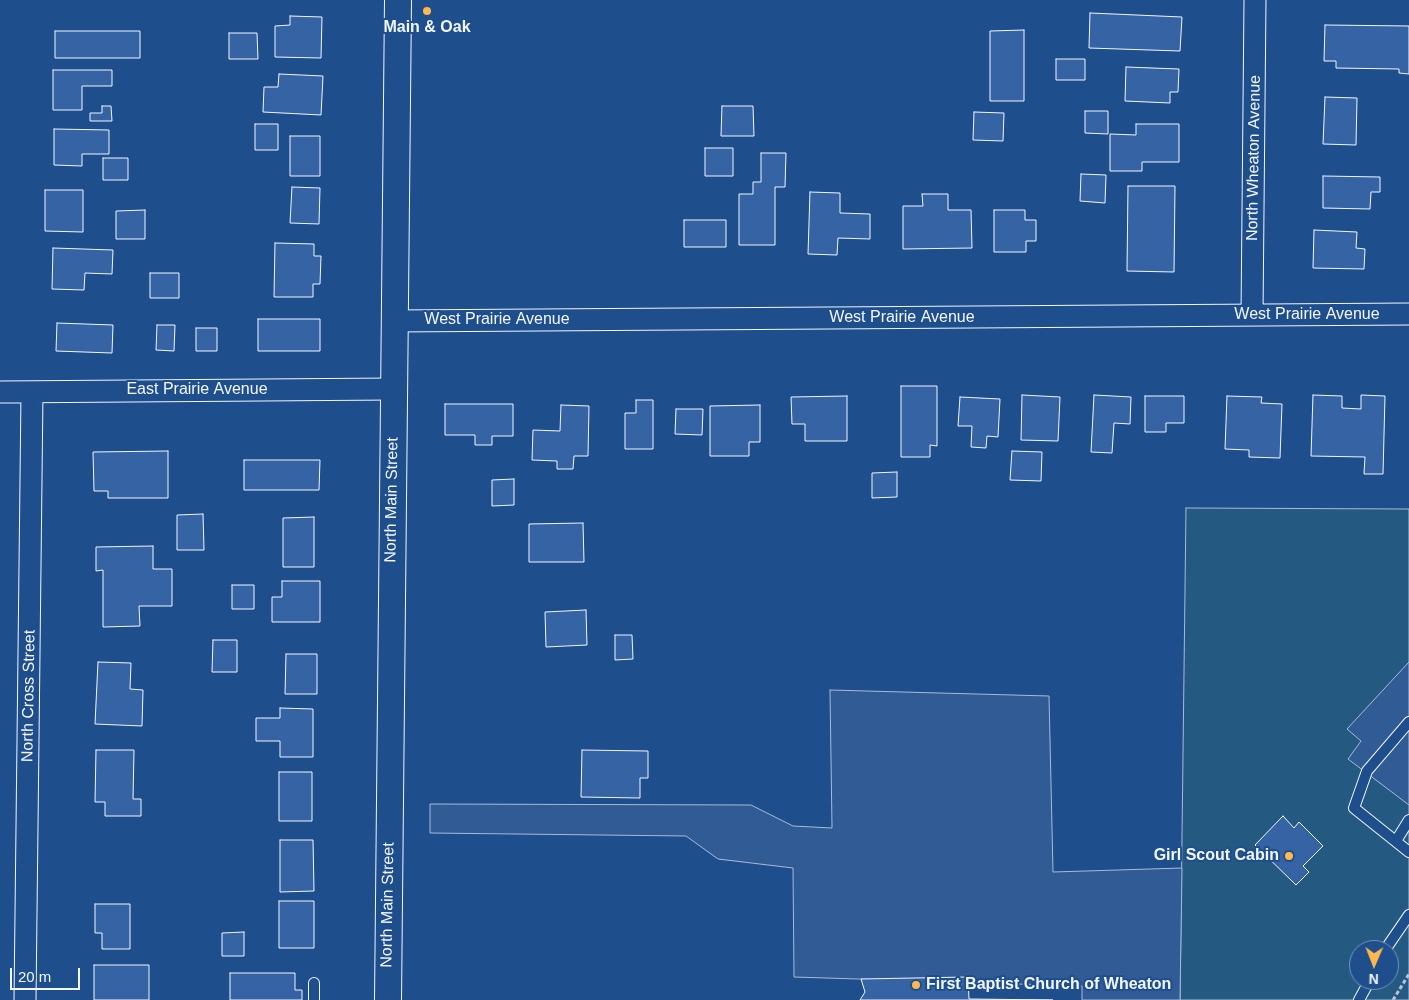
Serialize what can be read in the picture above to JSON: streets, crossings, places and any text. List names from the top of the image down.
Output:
{
  "streets": {
    "street": [
      "North Wheaton Avenue",
      "West Prairie Avenue",
      "East Prairie Avenue",
      "North Main Street",
      "North Cross Street"
    ]
  },
  "crossings": [
    ["North Wheaton Avenue", "West Prairie Avenue"],
    ["West Prairie Avenue", "North Main Street"],
    ["East Prairie Avenue", "North Main Street"],
    ["East Prairie Avenue", "North Cross Street"]
  ],
  "places": ["Main & Oak", "Girl Scout Cabin", "First Baptist Church of Wheaton"],
  "scale_bar": "20 m",
  "north": "bottom"
}
